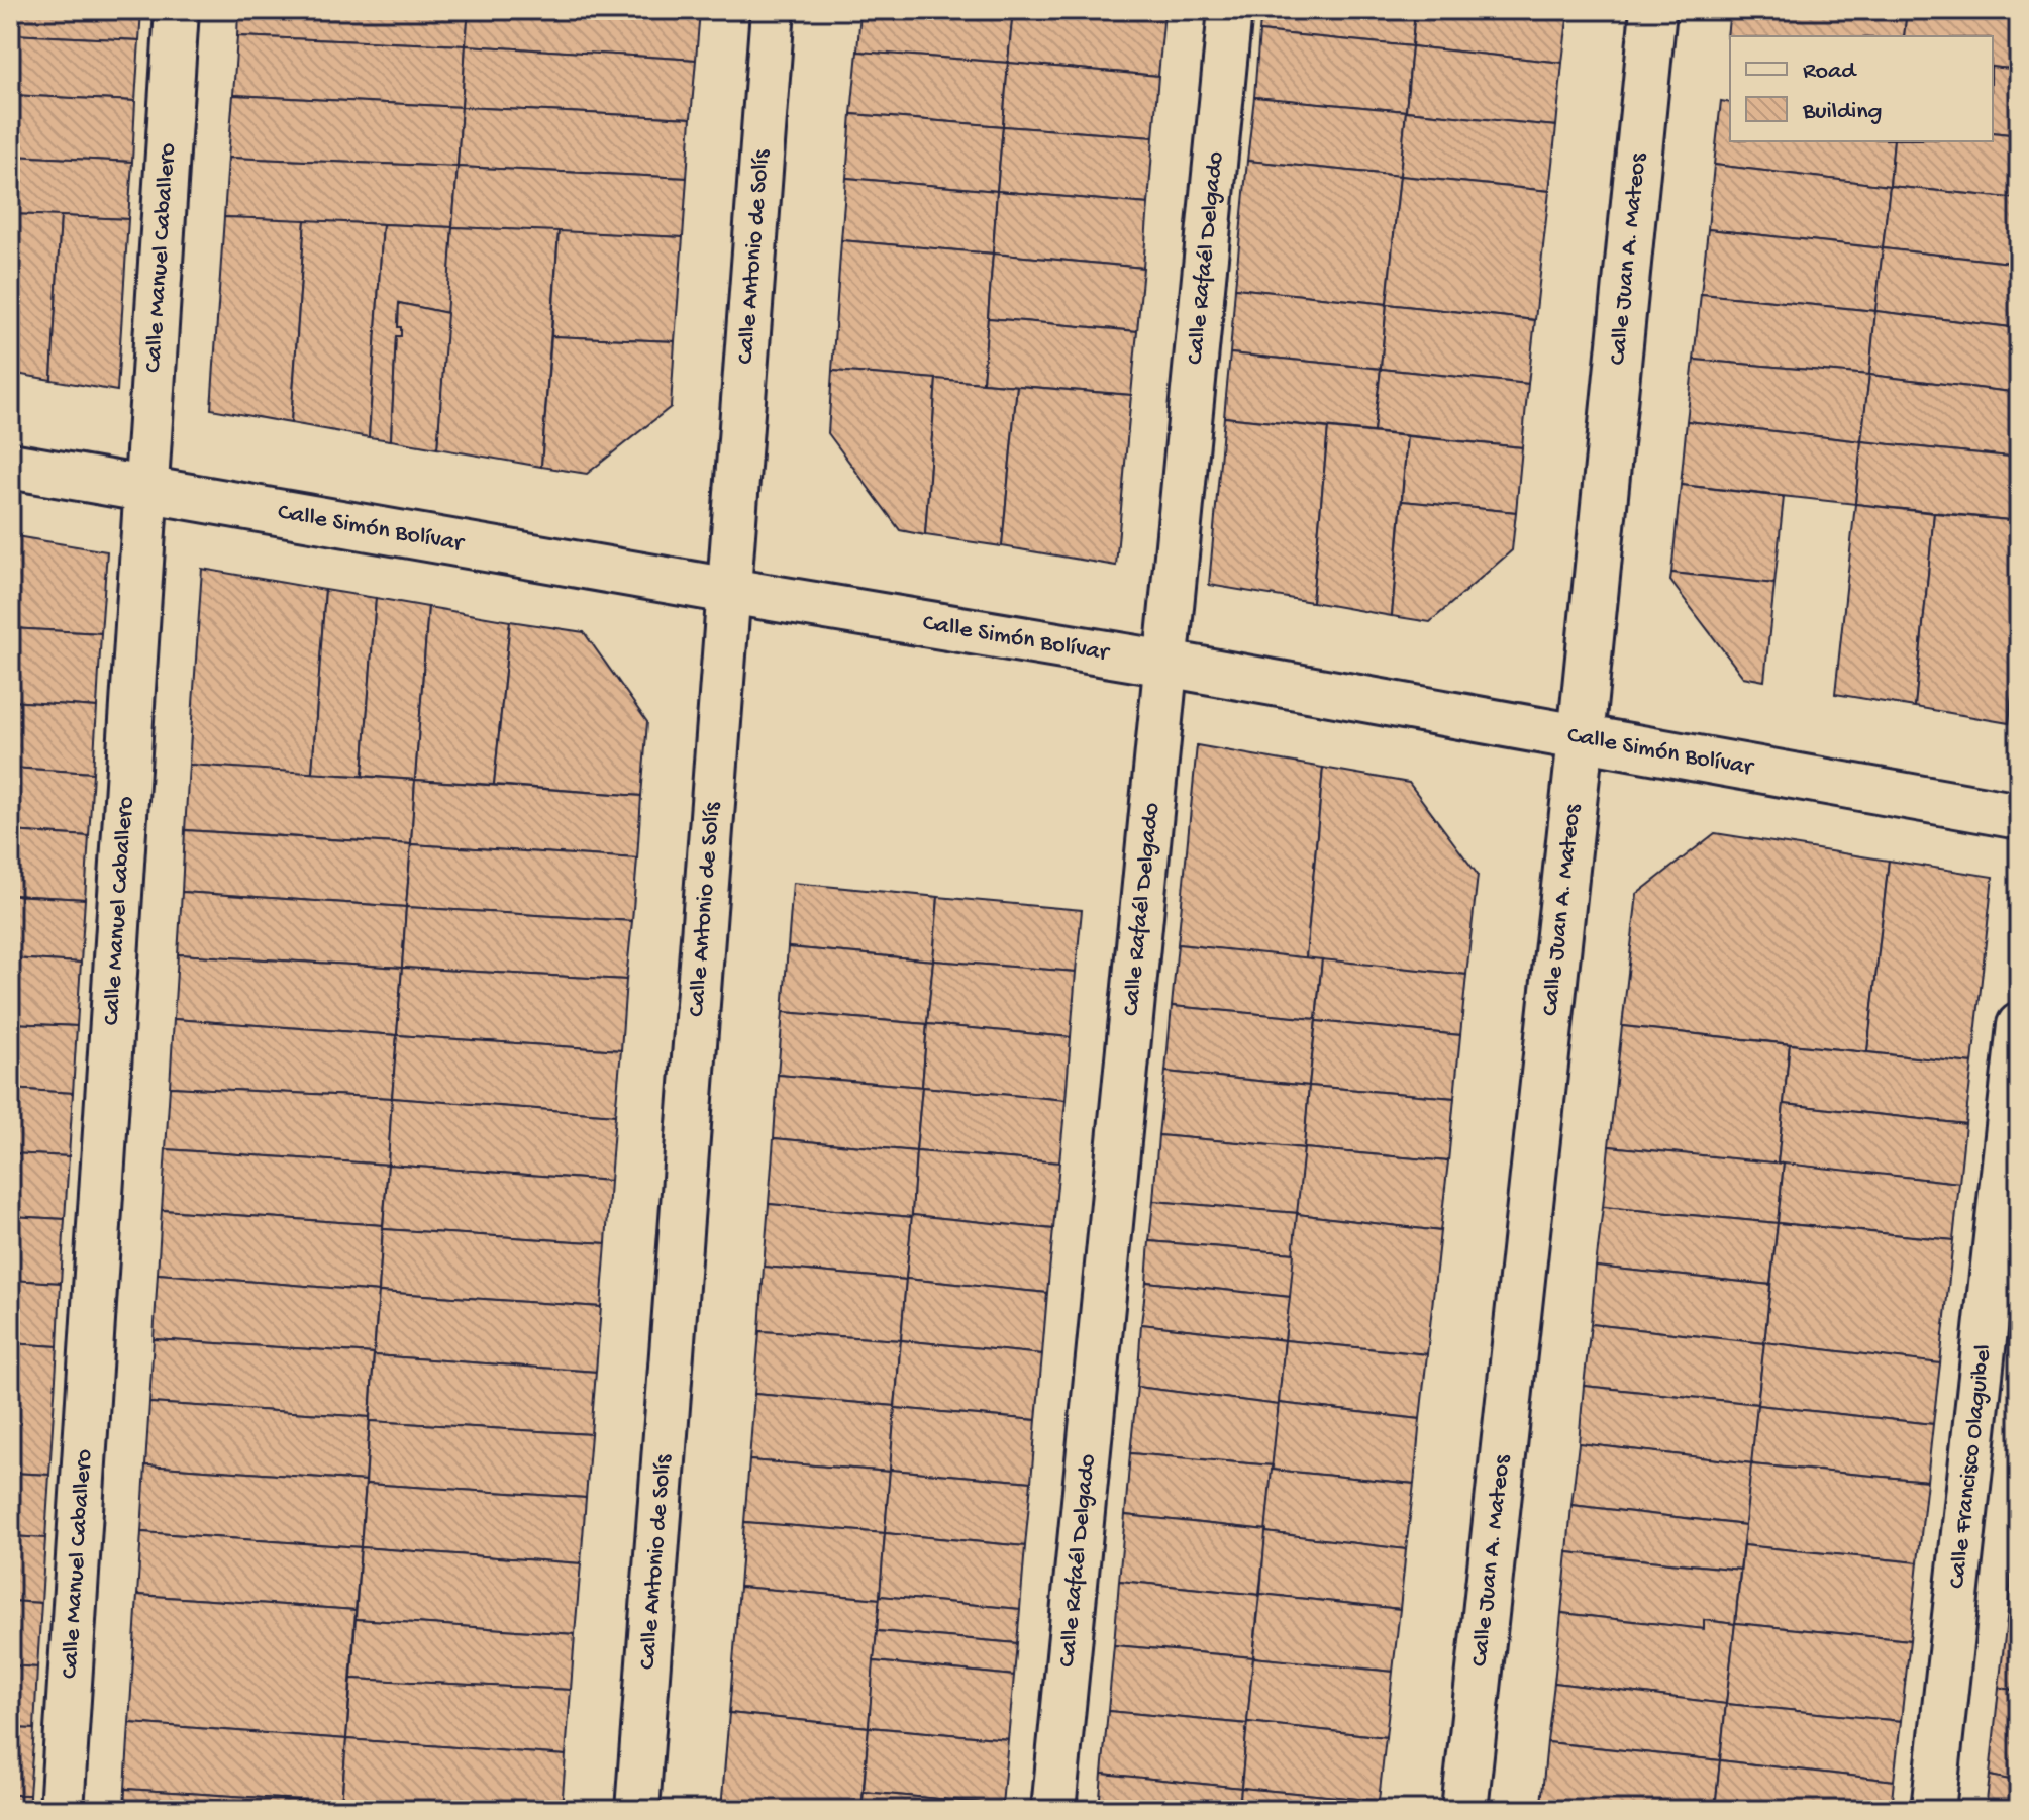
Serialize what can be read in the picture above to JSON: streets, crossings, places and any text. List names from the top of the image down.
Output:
{
  "streets": {
    "street": [
      "Calle Manuel Caballero",
      "Calle Antonio de Solís",
      "Calle Rafaél Delgado",
      "Calle Juan A. Mateos",
      "Calle Simón Bolívar",
      "Calle Francisco Olaguibel"
    ]
  },
  "crossings": [
    ["Calle Manuel Caballero", "Calle Simón Bolívar"],
    ["Calle Antonio de Solís", "Calle Simón Bolívar"],
    ["Calle Rafaél Delgado", "Calle Simón Bolívar"],
    ["Calle Juan A. Mateos", "Calle Simón Bolívar"]
  ],
  "legend": ["Road", "Building"]
}
